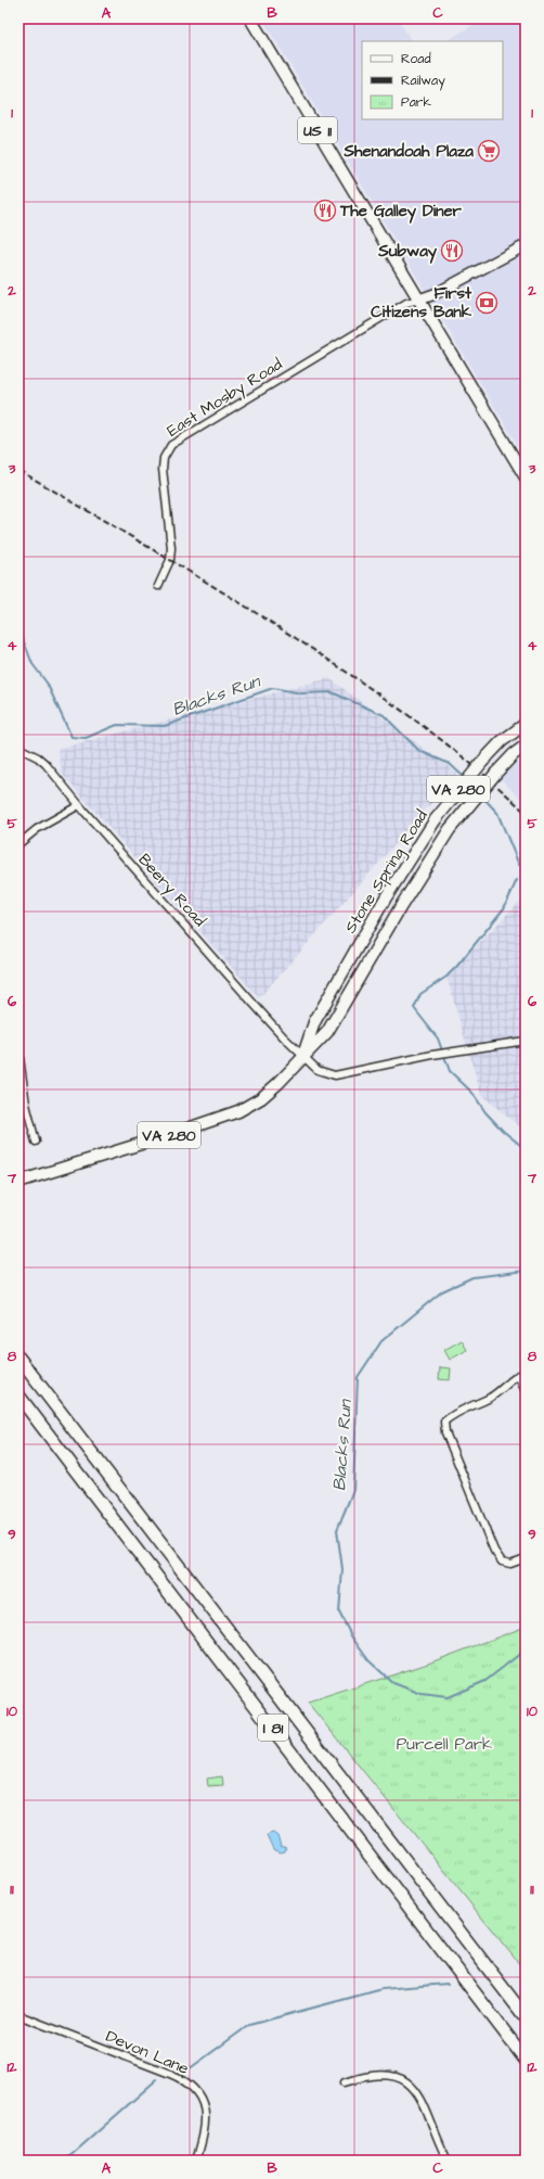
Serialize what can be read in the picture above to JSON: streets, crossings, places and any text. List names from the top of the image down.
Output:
{
  "streets": {
    "highway": ["I 81"],
    "main road": ["US 11", "VA 280", "Stone Spring Road"],
    "street": ["East Mosby Road", "Beery Road", "Devon Lane"]
  },
  "crossings": [
    ["US 11", "East Mosby Road"],
    ["Stone Spring Road", "Beery Road"]
  ],
  "water": ["Blacks Run"],
  "parks": ["Purcell Park"],
  "places": {
    "supermarket": ["Shenandoah Plaza"],
    "restaurant": ["The Galley Diner", "Subway"],
    "bank": ["First Citizens Bank"]
  },
  "legend": ["Road", "Railway", "Park"],
  "grid": {
    "columns": ["A", "B", "C"],
    "rows": [
      "1",
      "2",
      "3",
      "4",
      "5",
      "6",
      "7",
      "8",
      "9",
      "10",
      "11",
      "12"
    ]
  }
}
